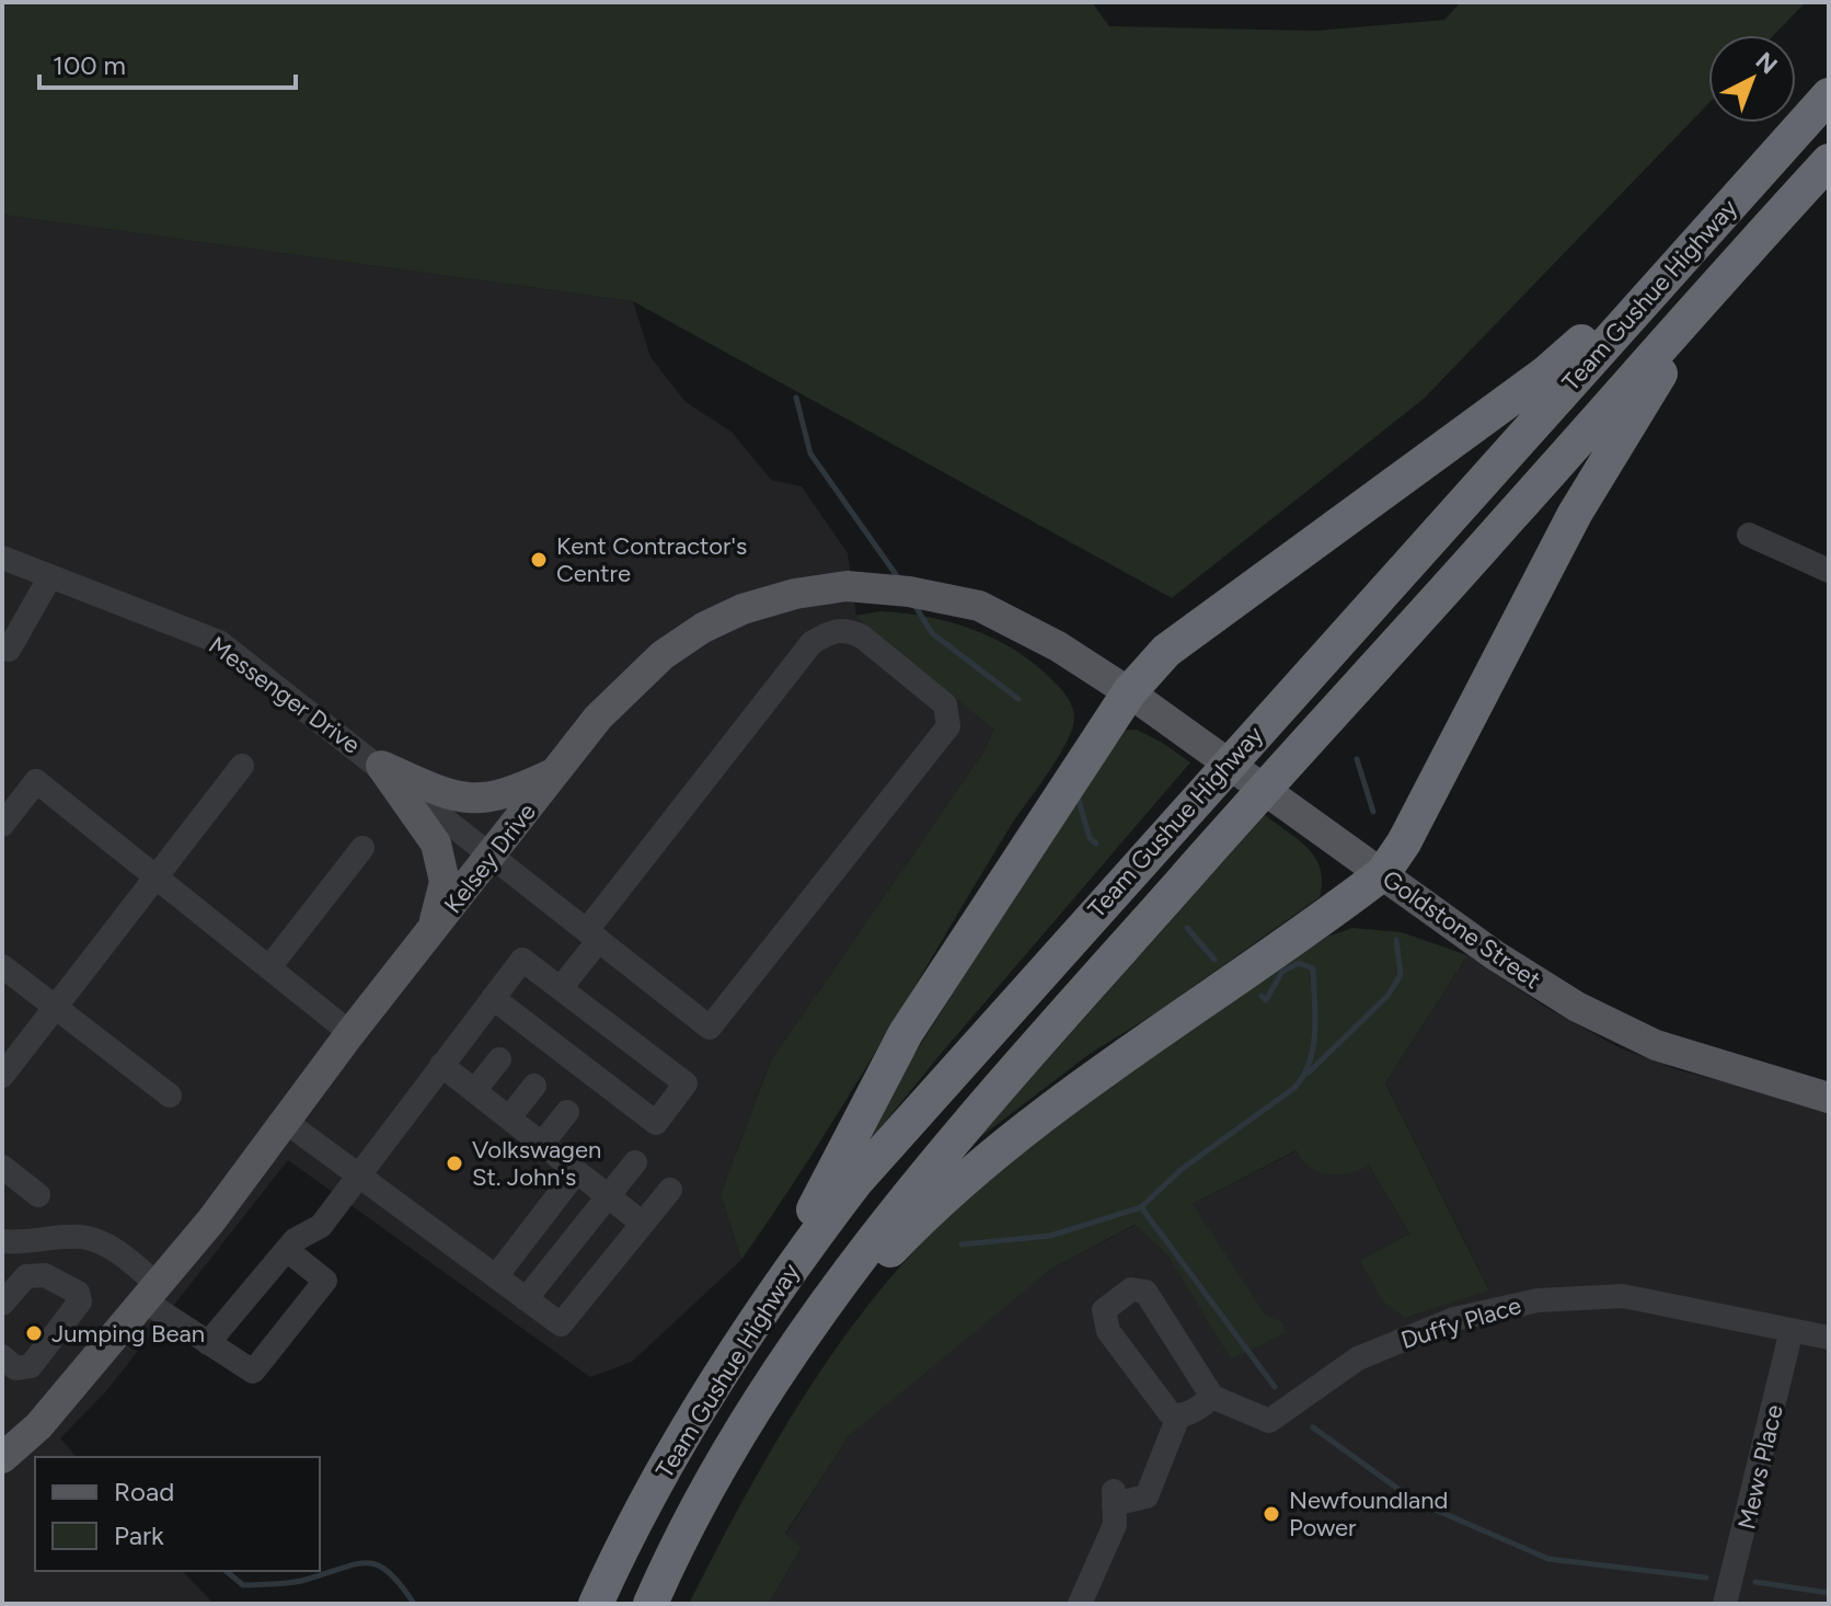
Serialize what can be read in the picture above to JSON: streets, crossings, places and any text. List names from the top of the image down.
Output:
{
  "streets": {
    "highway": ["Team Gushue Highway"],
    "main road": ["Kelsey Drive", "Goldstone Street"],
    "street": ["Messenger Drive", "Duffy Place", "Mews Place"]
  },
  "crossings": [
    ["Messenger Drive", "Kelsey Drive"],
    ["Kelsey Drive", "Goldstone Street"],
    ["Duffy Place", "Mews Place"]
  ],
  "places": [
    "Kent Contractor's Centre",
    "Volkswagen St. John's",
    "Jumping Bean",
    "Newfoundland Power"
  ],
  "legend": ["Road", "Park"],
  "scale_bar": "100 m",
  "north": "top right"
}
